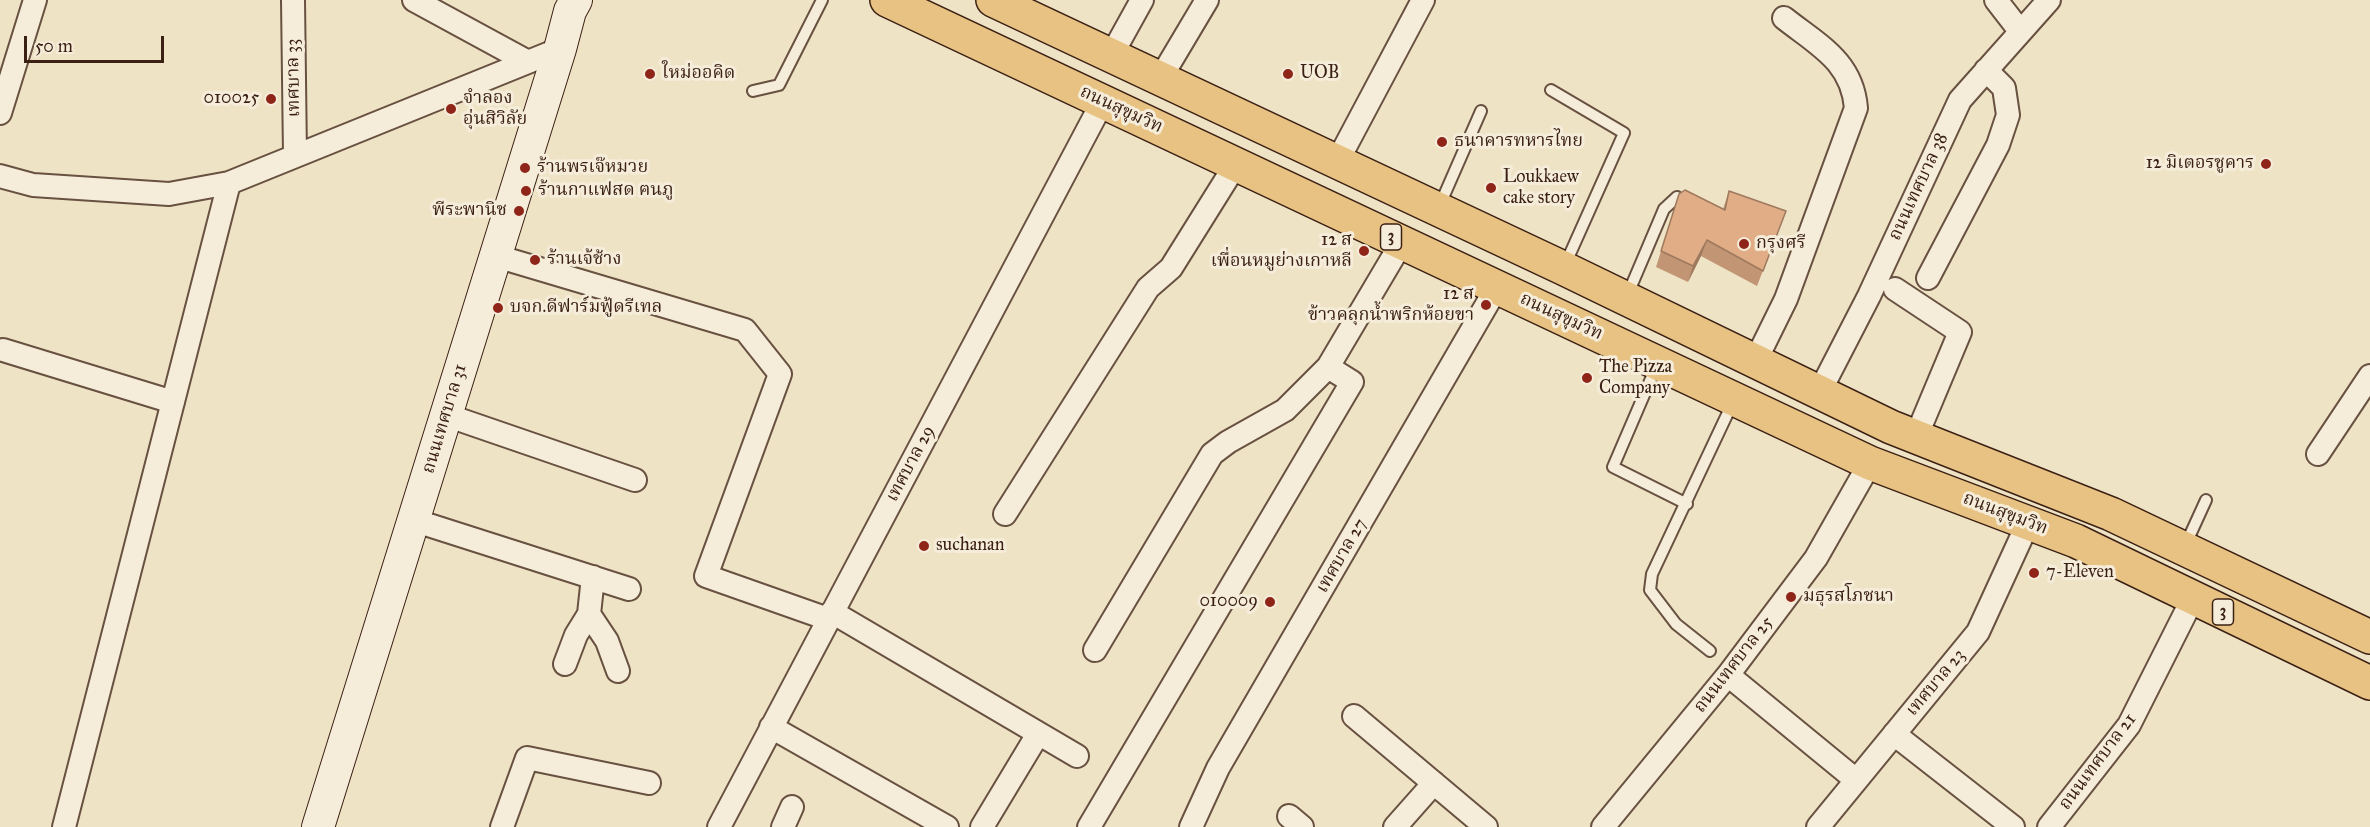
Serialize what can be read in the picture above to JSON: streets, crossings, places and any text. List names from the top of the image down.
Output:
{
  "streets": {
    "highway": ["ถนนสุขุมวิท", "3"],
    "main road": ["ถนนเทศบาล 31"],
    "street": [
      "เทศบาล 33",
      "ถนนเทศบาล 38",
      "เทศบาล 29",
      "เทศบาล 27",
      "ถนนเทศบาล 25",
      "เทศบาล 23",
      "ถนนเทศบาล 21"
    ]
  },
  "crossings": [
    ["ถนนสุขุมวิท", "เทศบาล 29"],
    ["ถนนสุขุมวิท", "เทศบาล 27"],
    ["ถนนสุขุมวิท", "ถนนเทศบาล 25"],
    ["ถนนสุขุมวิท", "เทศบาล 23"],
    ["ถนนสุขุมวิท", "ถนนเทศบาล 21"],
    ["ถนนเทศบาล 38", "3"]
  ],
  "places": [
    "ใหม่ออคิด",
    "UOB",
    "010025",
    "จำลอง อุ่นสิวิลัย",
    "ธนาคารทหารไทย",
    "12 มิเตอรชูคาร",
    "ร้านพรเจ๊หมวย",
    "Loukkaew cake story",
    "ร้านกาแฟสด ฅนภู",
    "พีระพานิช",
    "กรุงศรี",
    "12 ส เพื่อนหมูย่างเกาหลี",
    "ร้านเจ้ช้าง",
    "12 ส ข้าวคลุกน้ำพริกห้อยขา",
    "บจก.ดีฟาร์มฟู้ดรีเทล",
    "The Pizza Company",
    "suchanan",
    "7-Eleven",
    "มธุรสโภชนา",
    "010009"
  ],
  "scale_bar": "50 m"
}
